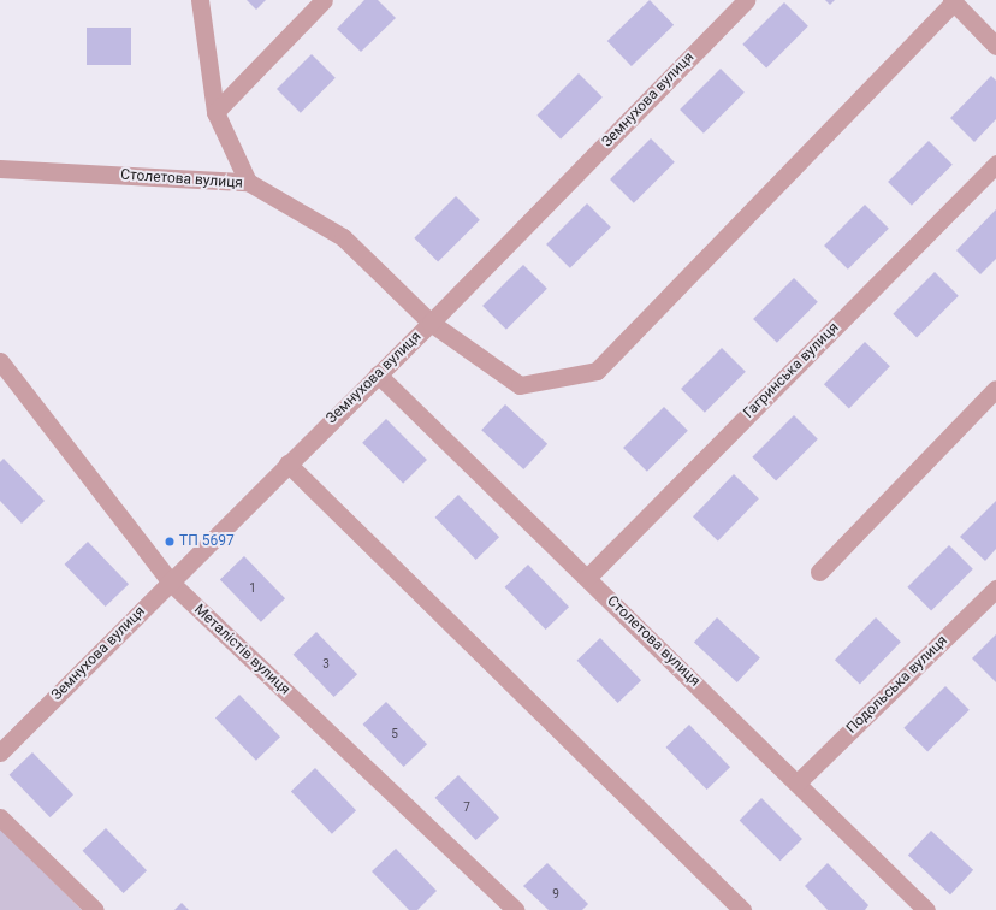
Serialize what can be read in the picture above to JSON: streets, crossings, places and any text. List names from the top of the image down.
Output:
{
  "streets": {
    "street": [
      "Земнухова вулиця",
      "Столетова вулиця",
      "Гагринська вулиця",
      "Металістів вулиця",
      "Подольська вулиця"
    ]
  },
  "crossings": [
    ["Земнухова вулиця", "Столетова вулиця"],
    ["Земнухова вулиця", "Металістів вулиця"],
    ["Столетова вулиця", "Гагринська вулиця"],
    ["Столетова вулиця", "Подольська вулиця"]
  ],
  "places": ["ТП 5697"],
  "house_numbers": [
    "1",
    "3",
    "5",
    "7",
    "9"
  ]
}
